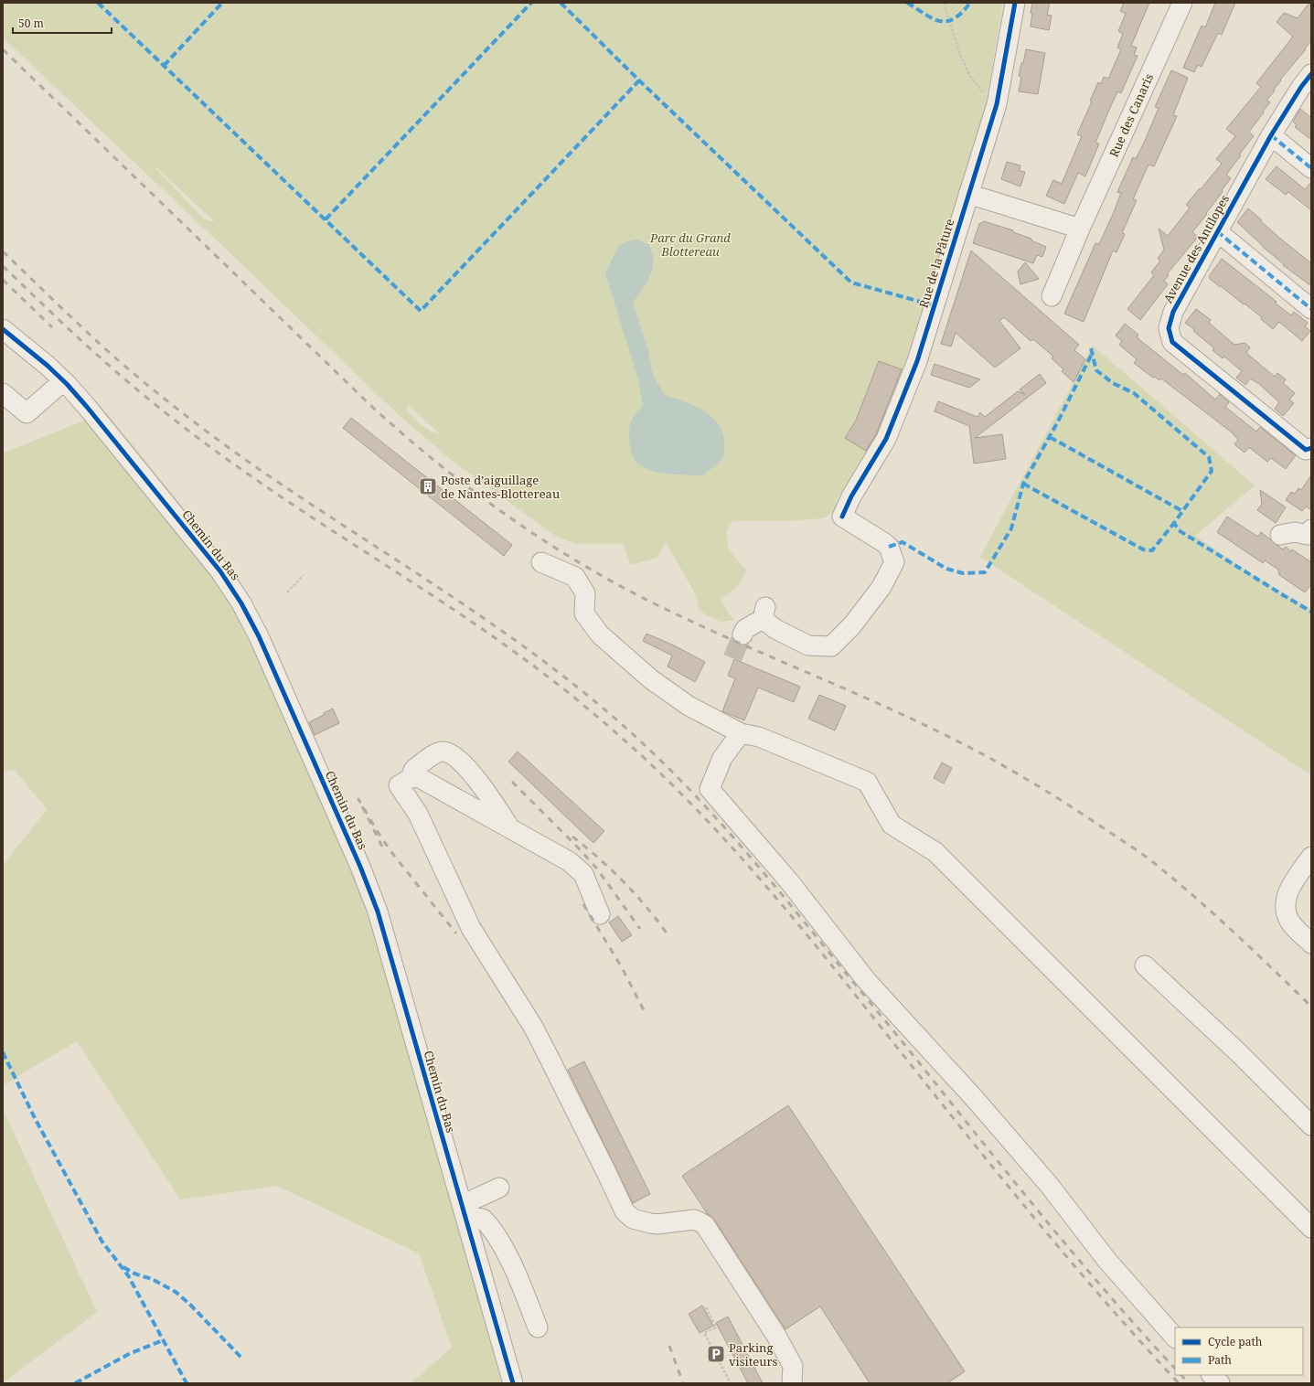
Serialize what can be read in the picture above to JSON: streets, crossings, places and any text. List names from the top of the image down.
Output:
{
  "streets": {
    "street": [
      "Rue des Canaris",
      "Avenue des Antilopes",
      "Rue de la Pâture",
      "Chemin du Bas"
    ]
  },
  "parks": ["Parc du Grand Blottereau"],
  "places": {
    "building": ["Poste d’aiguillage de Nantes-Blottereau"],
    "parking": ["Parking visiteurs"]
  },
  "legend": ["Cycle path", "Path"],
  "scale_bar": "50 m"
}
